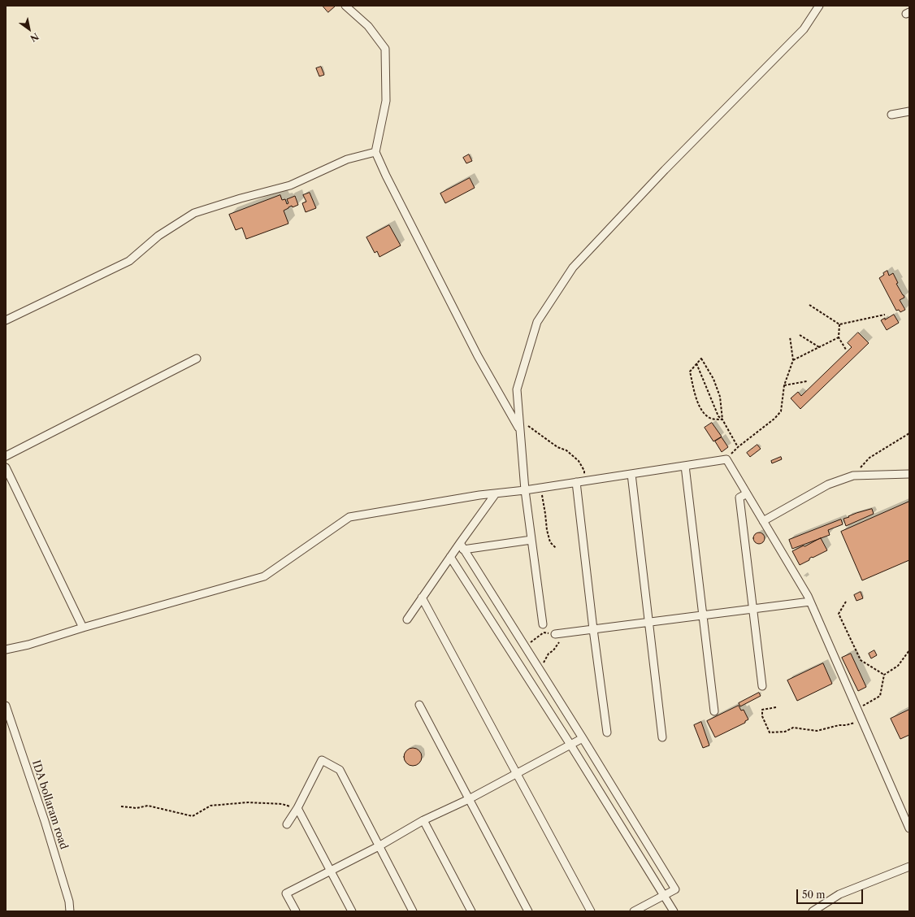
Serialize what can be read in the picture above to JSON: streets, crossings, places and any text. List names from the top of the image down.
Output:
{
  "streets": {
    "street": ["IDA bollaram road"]
  },
  "scale_bar": "50 m",
  "north": "bottom right"
}
